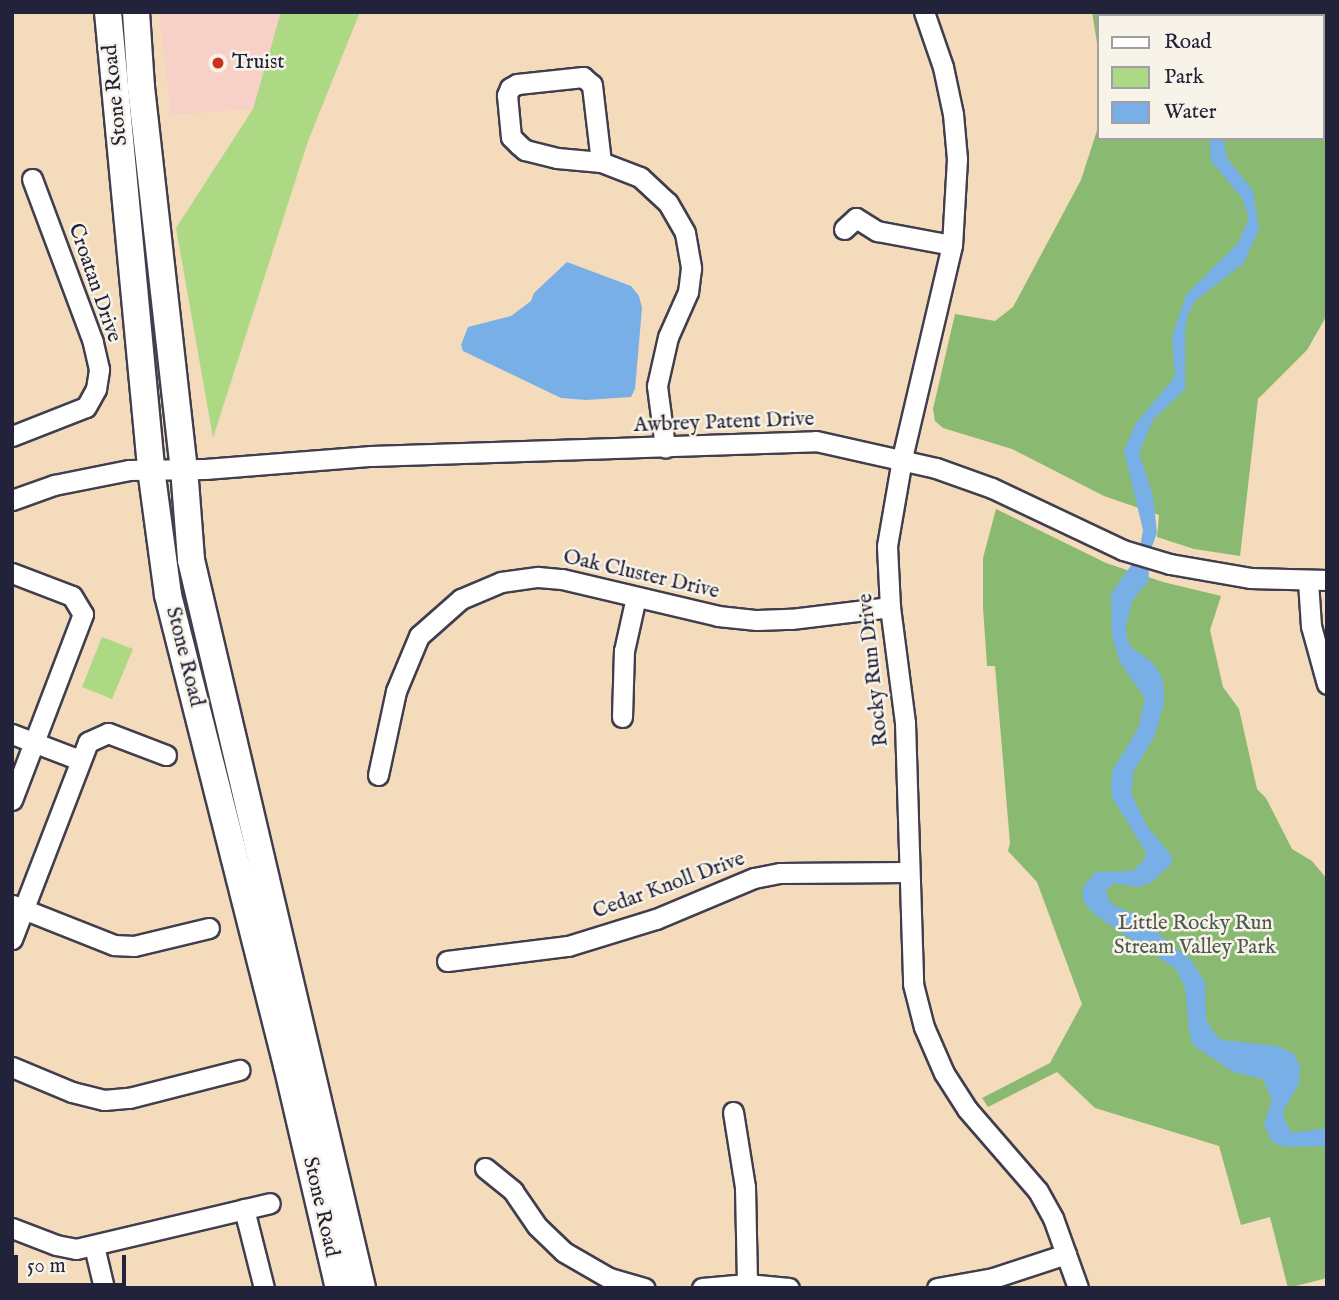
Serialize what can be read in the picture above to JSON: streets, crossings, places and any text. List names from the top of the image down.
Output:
{
  "streets": {
    "main road": ["Stone Road"],
    "street": [
      "Croatan Drive",
      "Awbrey Patent Drive",
      "Oak Cluster Drive",
      "Rocky Run Drive",
      "Cedar Knoll Drive"
    ]
  },
  "crossings": [
    ["Stone Road", "Awbrey Patent Drive"],
    ["Awbrey Patent Drive", "Rocky Run Drive"],
    ["Oak Cluster Drive", "Rocky Run Drive"],
    ["Rocky Run Drive", "Cedar Knoll Drive"]
  ],
  "parks": ["Little Rocky Run Stream Valley Park"],
  "places": ["Truist"],
  "legend": ["Road", "Park", "Water"],
  "scale_bar": "50 m"
}
